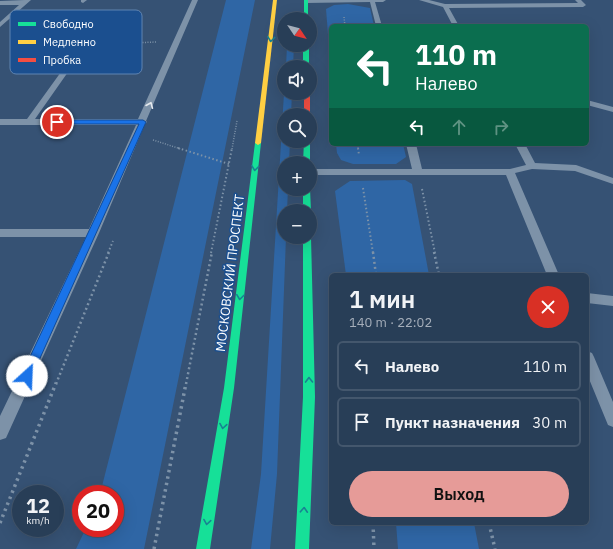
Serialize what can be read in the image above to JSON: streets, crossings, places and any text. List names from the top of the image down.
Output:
{
  "streets": {
    "main road": ["МОСКОВСКИЙ ПРОСПЕКТ"]
  },
  "legend": ["Свободно", "Медленно", "Пробка"],
  "north": "bottom right",
  "page": {
    "map_buttons": ["+", "−"],
    "turn": ["110 m", "Налево"],
    "heading": ["1 мин", "140 m · 22:02"],
    "list": [
      {
        "name": "Налево",
        "value": "110 m"
      },
      {
        "name": "Пункт назначения",
        "value": "30 m"
      }
    ],
    "buttons": "Выход",
    "speed": "12 km/h",
    "limit": "20"
  }
}
